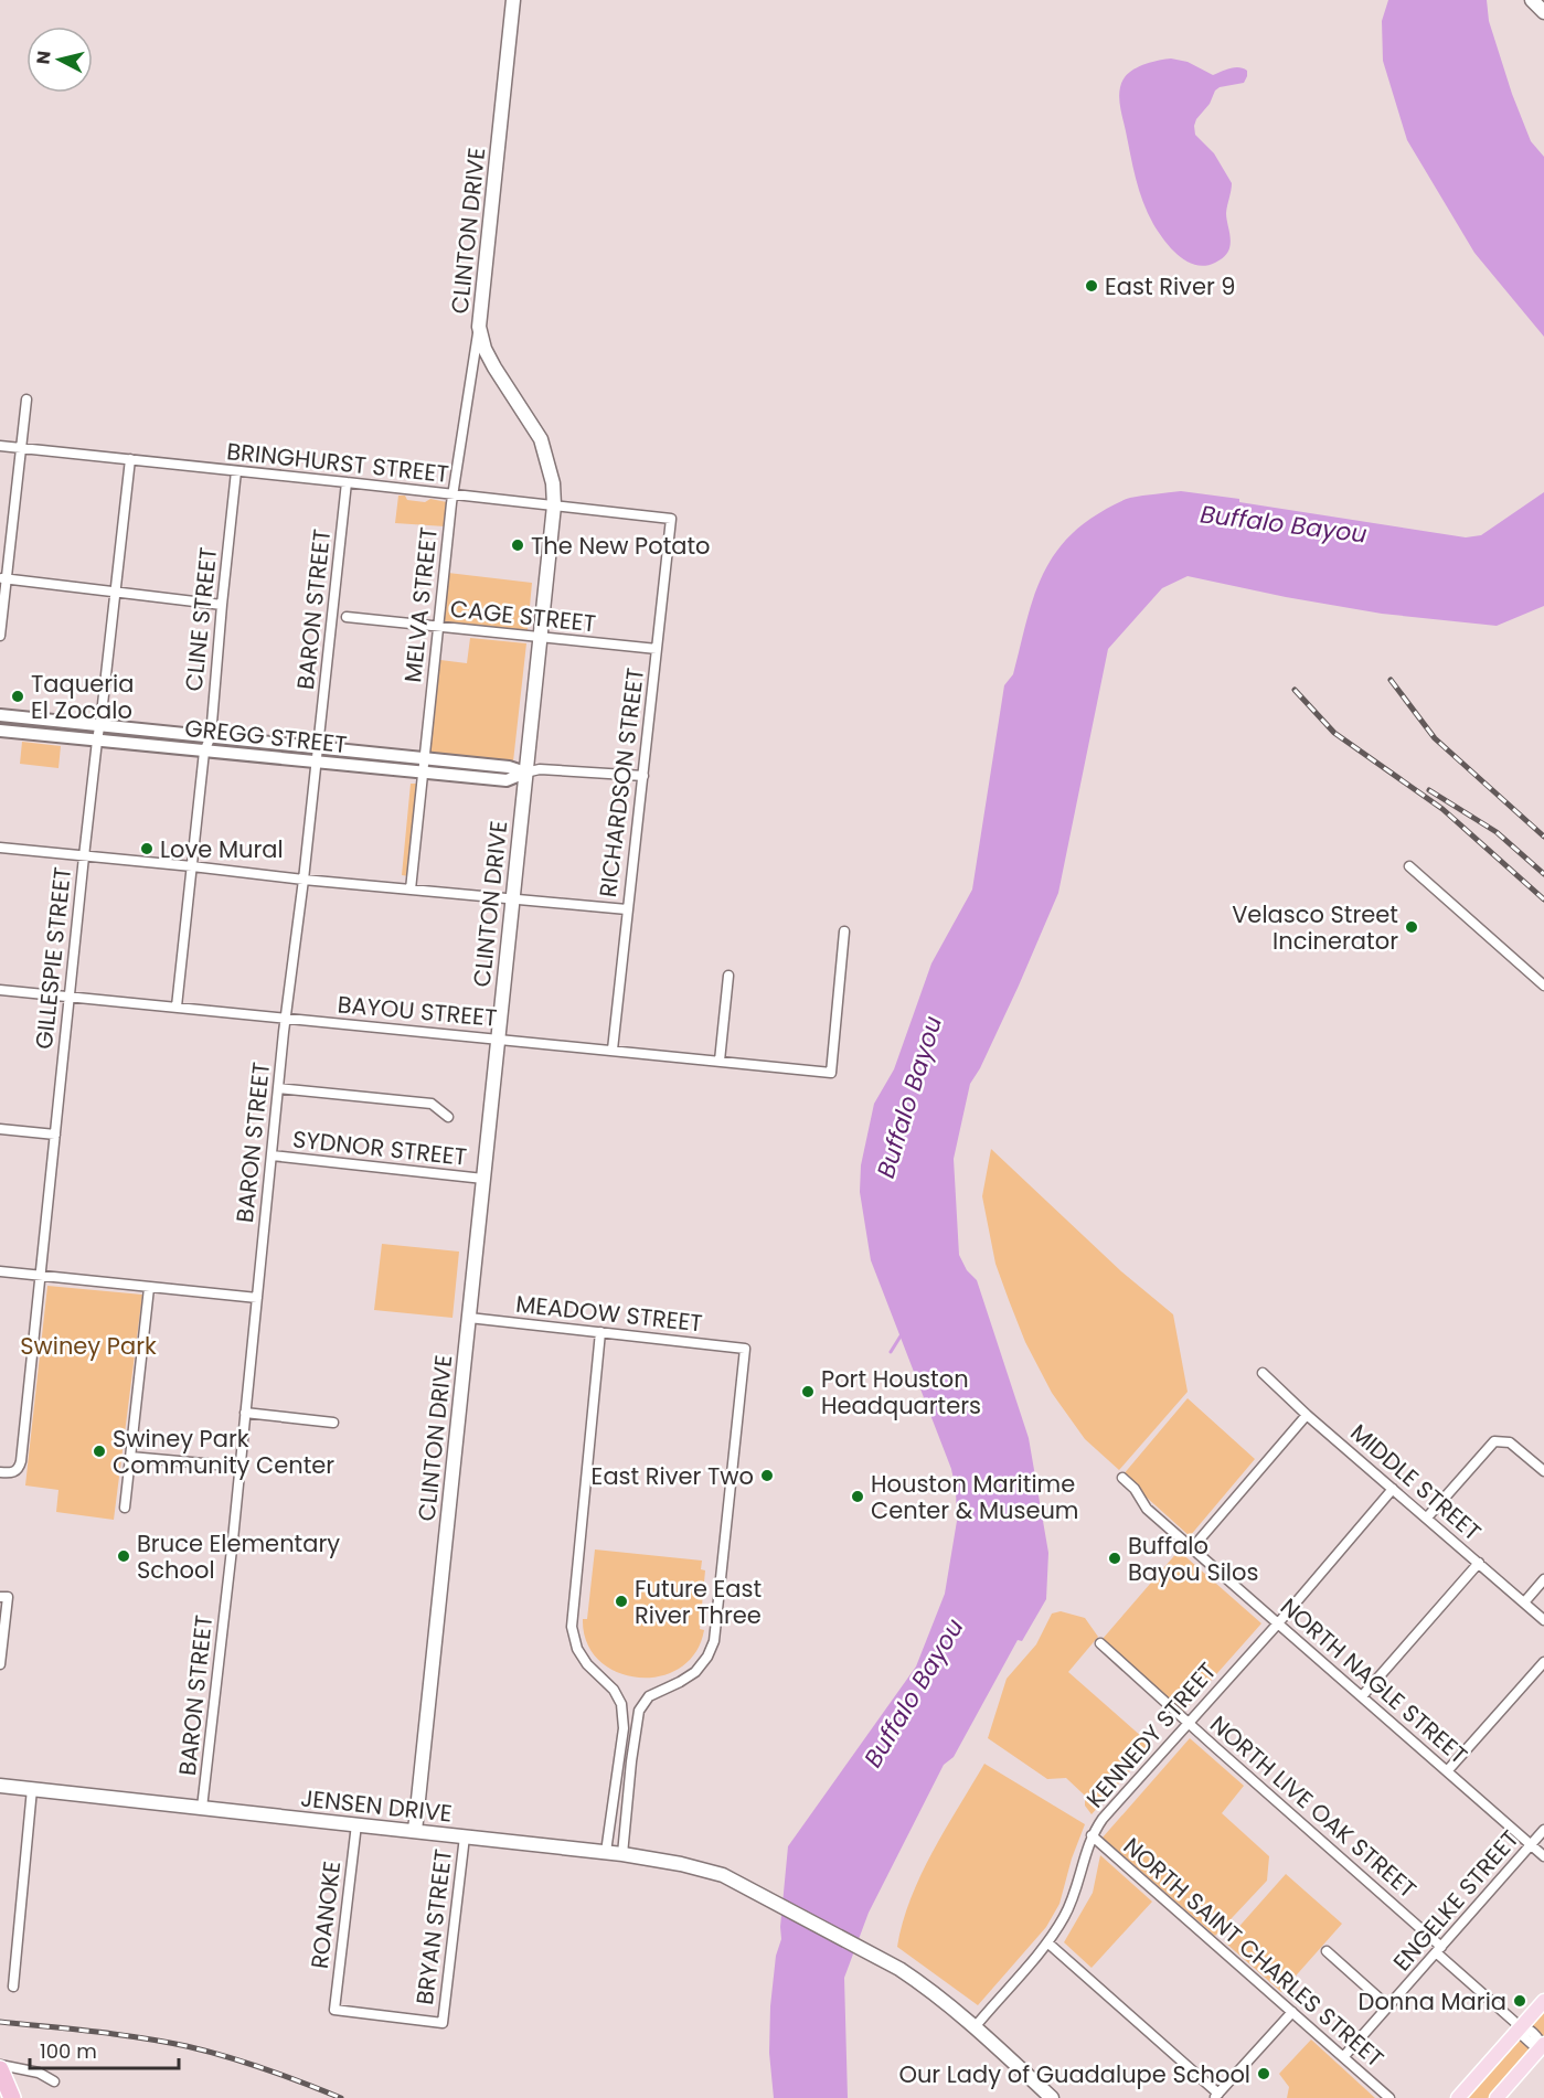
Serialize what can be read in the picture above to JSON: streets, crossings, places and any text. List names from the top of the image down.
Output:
{
  "streets": {
    "main road": ["CLINTON DRIVE", "JENSEN DRIVE"],
    "street": [
      "BRINGHURST STREET",
      "MELVA STREET",
      "BARON STREET",
      "CAGE STREET",
      "CLINE STREET",
      "GREGG STREET",
      "RICHARDSON STREET",
      "GILLESPIE STREET",
      "BAYOU STREET",
      "SYDNOR STREET",
      "MEADOW STREET",
      "MIDDLE STREET",
      "NORTH NAGLE STREET",
      "KENNEDY STREET",
      "NORTH LIVE OAK STREET",
      "ENGELKE STREET",
      "ROANOKE",
      "BRYAN STREET",
      "NORTH SAINT CHARLES STREET"
    ]
  },
  "crossings": [
    ["CLINTON DRIVE", "BRINGHURST STREET"],
    ["CLINTON DRIVE", "MELVA STREET"],
    ["CLINTON DRIVE", "CAGE STREET"],
    ["CLINTON DRIVE", "GREGG STREET"],
    ["CLINTON DRIVE", "BAYOU STREET"],
    ["CLINTON DRIVE", "SYDNOR STREET"],
    ["CLINTON DRIVE", "MEADOW STREET"],
    ["CLINTON DRIVE", "JENSEN DRIVE"],
    ["BRINGHURST STREET", "MELVA STREET"],
    ["BRINGHURST STREET", "BARON STREET"],
    ["BRINGHURST STREET", "CLINE STREET"],
    ["BRINGHURST STREET", "RICHARDSON STREET"],
    ["BRINGHURST STREET", "GILLESPIE STREET"],
    ["MELVA STREET", "CAGE STREET"],
    ["MELVA STREET", "GREGG STREET"],
    ["BARON STREET", "GREGG STREET"],
    ["BARON STREET", "BAYOU STREET"],
    ["BARON STREET", "SYDNOR STREET"],
    ["BARON STREET", "JENSEN DRIVE"],
    ["CAGE STREET", "RICHARDSON STREET"],
    ["CLINE STREET", "GREGG STREET"],
    ["CLINE STREET", "BAYOU STREET"],
    ["GREGG STREET", "RICHARDSON STREET"],
    ["GREGG STREET", "GILLESPIE STREET"],
    ["RICHARDSON STREET", "BAYOU STREET"],
    ["GILLESPIE STREET", "BAYOU STREET"],
    ["MEADOW STREET", "JENSEN DRIVE"],
    ["MIDDLE STREET", "KENNEDY STREET"],
    ["NORTH NAGLE STREET", "KENNEDY STREET"],
    ["NORTH NAGLE STREET", "ENGELKE STREET"],
    ["KENNEDY STREET", "JENSEN DRIVE"],
    ["KENNEDY STREET", "NORTH LIVE OAK STREET"],
    ["KENNEDY STREET", "NORTH SAINT CHARLES STREET"],
    ["JENSEN DRIVE", "ROANOKE"],
    ["JENSEN DRIVE", "BRYAN STREET"],
    ["NORTH LIVE OAK STREET", "ENGELKE STREET"],
    ["ENGELKE STREET", "NORTH SAINT CHARLES STREET"],
    ["ROANOKE", "BRYAN STREET"]
  ],
  "water": ["Buffalo Bayou"],
  "parks": ["Swiney Park"],
  "places": [
    "East River 9",
    "The New Potato",
    "Taqueria El Zocalo",
    "Love Mural",
    "Velasco Street Incinerator",
    "Port Houston Headquarters",
    "Swiney Park Community Center",
    "East River Two",
    "Houston Maritime Center & Museum",
    "Bruce Elementary School",
    "Buffalo Bayou Silos",
    "Future East River Three",
    "Donna Maria",
    "Our Lady of Guadalupe School"
  ],
  "scale_bar": "100 m",
  "north": "left"
}
